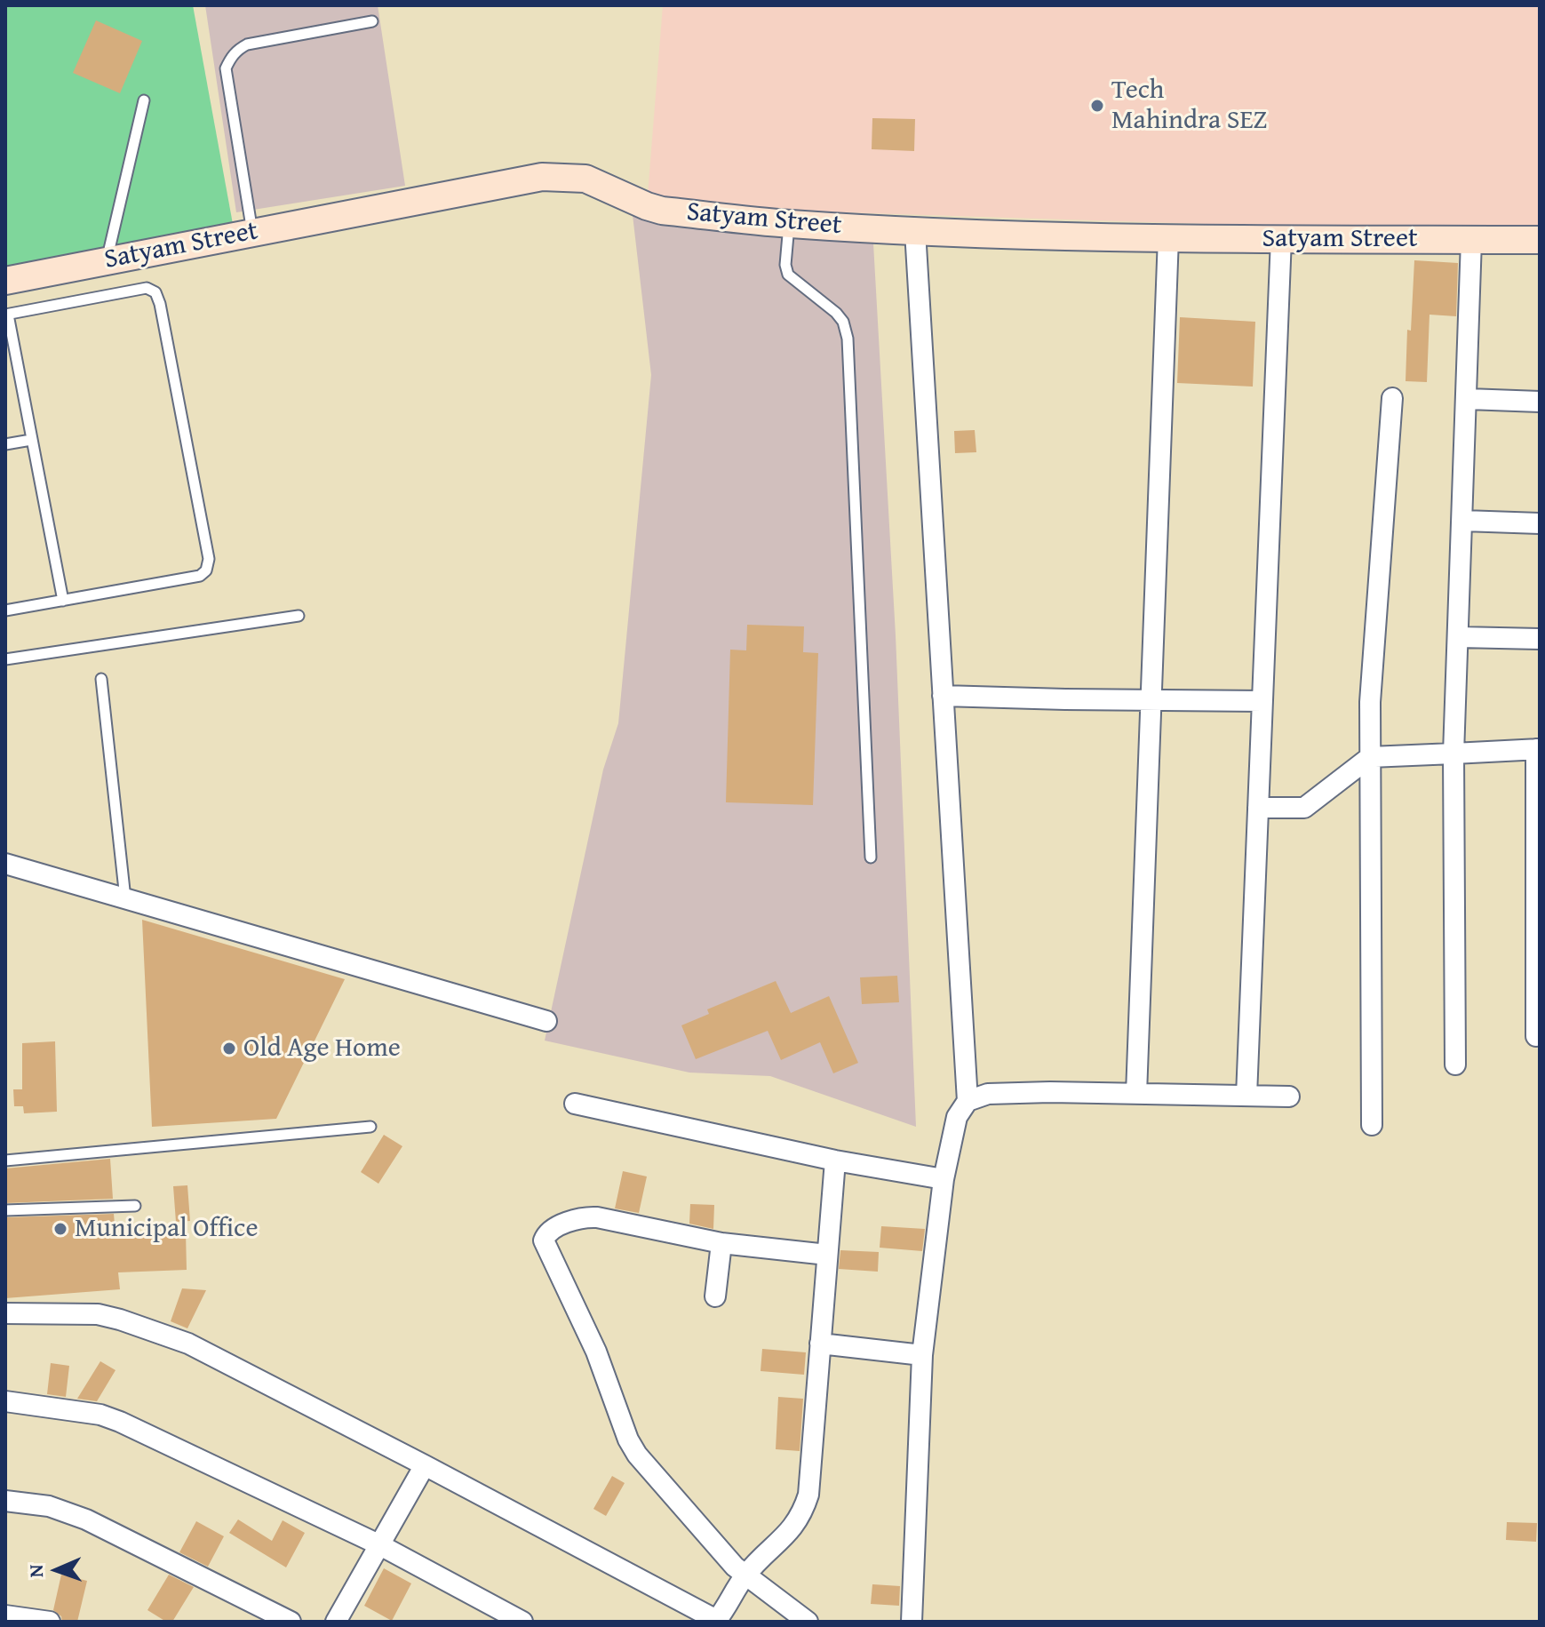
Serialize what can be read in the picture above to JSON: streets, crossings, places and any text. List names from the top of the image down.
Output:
{
  "streets": {
    "street": ["Satyam Street"]
  },
  "places": ["Tech Mahindra SEZ", "Old Age Home", "Municipal Office"],
  "north": "left"
}
